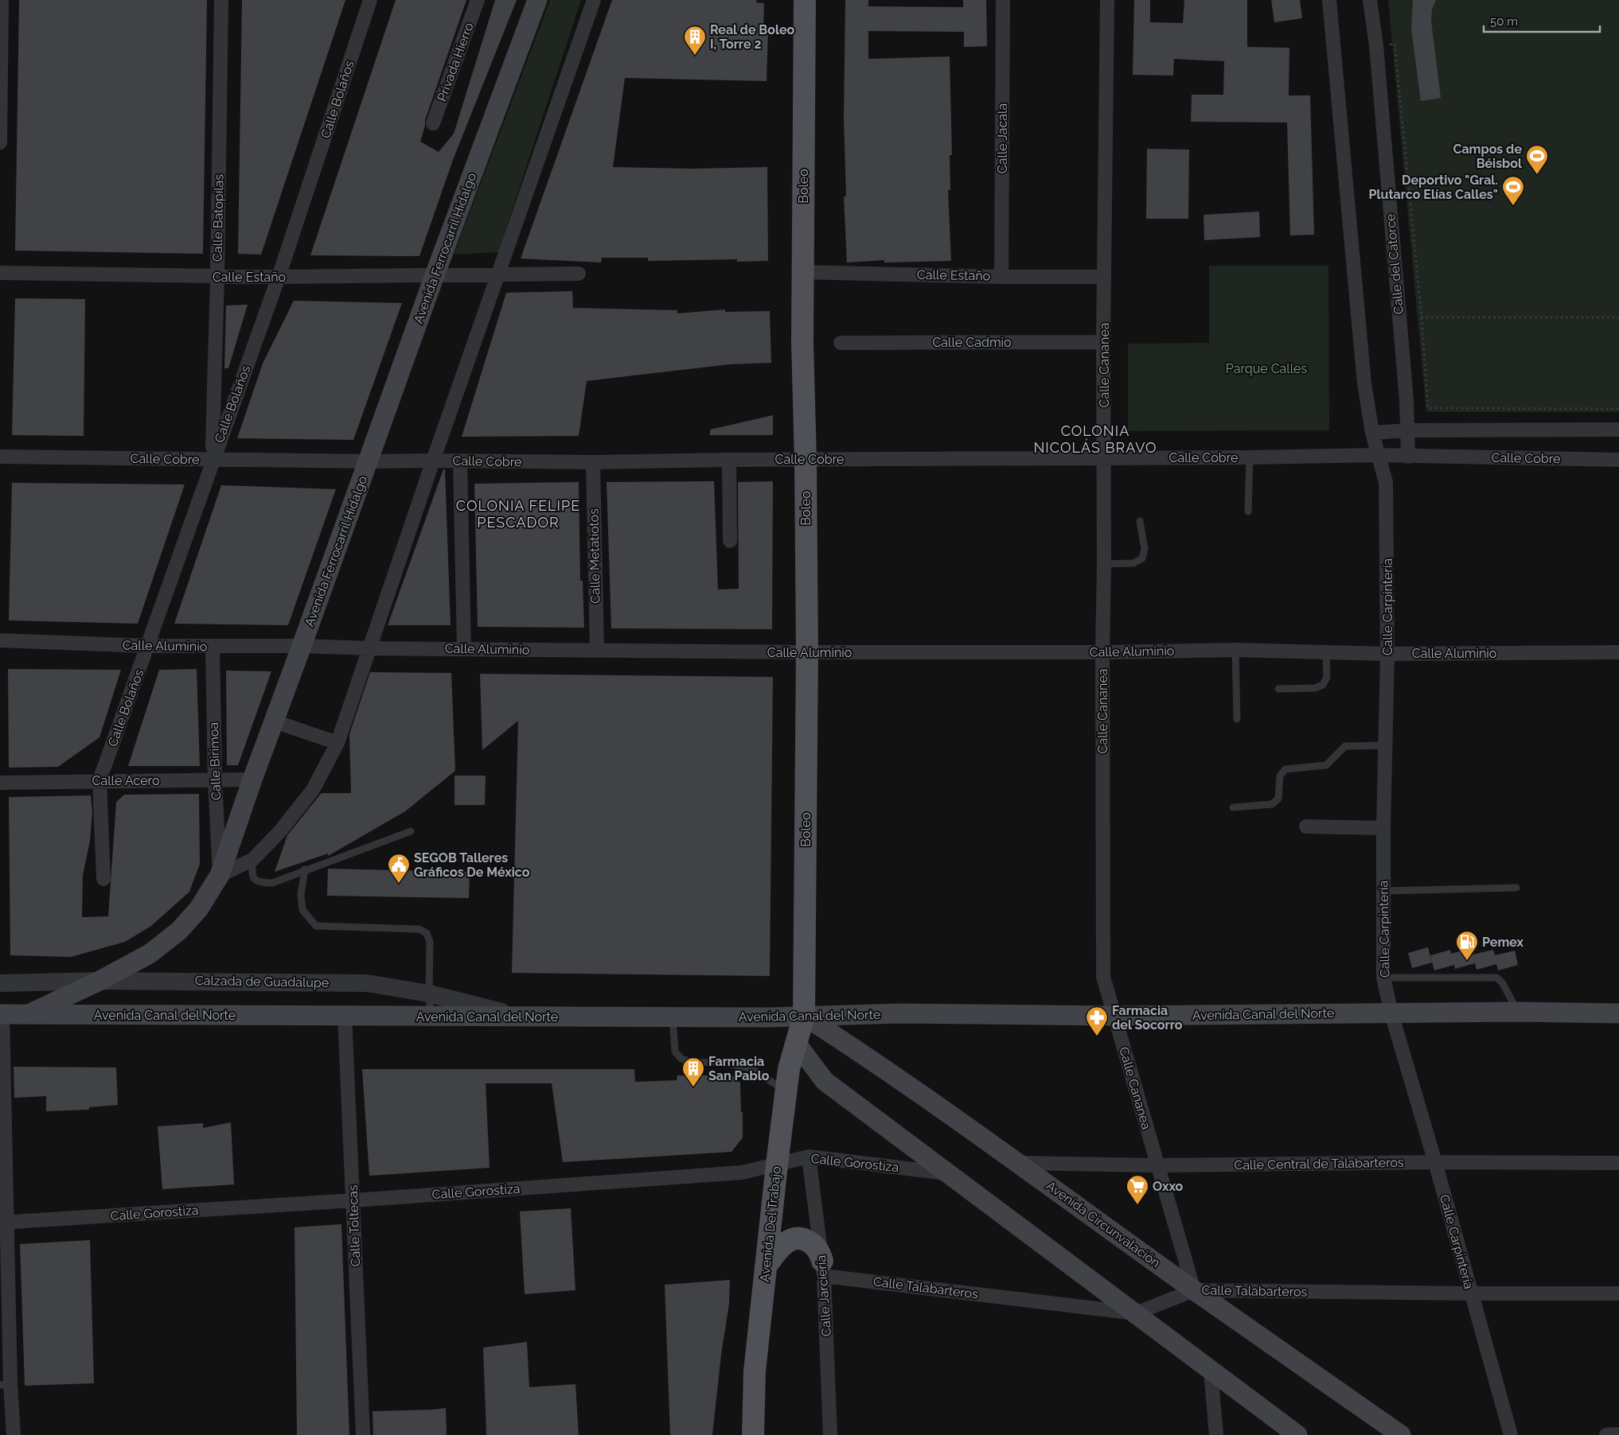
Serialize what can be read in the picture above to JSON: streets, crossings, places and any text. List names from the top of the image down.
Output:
{
  "streets": {
    "main road": [
      "Boleo",
      "Avenida Ferrocarril Hidalgo",
      "Avenida Canal del Norte",
      "Avenida Del Trabajo",
      "Avenida Circunvalación"
    ],
    "street": [
      "Privada Hierro",
      "Calle Bolaños",
      "Calle Jacala",
      "Calle Batopilas",
      "Calle del Catorce",
      "Calle Estaño",
      "Calle Cadmio",
      "Calle Cananea",
      "Calle Cobre",
      "Calle Metatiotos",
      "Calle Carpintería",
      "Calle Aluminio",
      "Calle Birimoa",
      "Calle Acero",
      "Calzada de Guadalupe",
      "Calle Gorostiza",
      "Calle Central de Talabarteros",
      "Calle Toltecas",
      "Calle Talabarteros",
      "Calle Jarciería"
    ]
  },
  "crossings": [
    ["Calle Bolaños", "Calle Batopilas"],
    ["Calle Bolaños", "Calle Estaño"],
    ["Calle Bolaños", "Calle Cobre"],
    ["Calle Bolaños", "Calle Aluminio"],
    ["Calle Bolaños", "Calle Acero"],
    ["Calle Jacala", "Calle Estaño"],
    ["Boleo", "Calle Estaño"],
    ["Boleo", "Calle Cobre"],
    ["Boleo", "Calle Aluminio"],
    ["Boleo", "Avenida Canal del Norte"],
    ["Boleo", "Avenida Del Trabajo"],
    ["Boleo", "Avenida Circunvalación"],
    ["Calle Batopilas", "Calle Estaño"],
    ["Calle Batopilas", "Calle Cobre"],
    ["Avenida Ferrocarril Hidalgo", "Calle Estaño"],
    ["Avenida Ferrocarril Hidalgo", "Calle Cobre"],
    ["Avenida Ferrocarril Hidalgo", "Calle Aluminio"],
    ["Avenida Ferrocarril Hidalgo", "Calle Birimoa"],
    ["Avenida Ferrocarril Hidalgo", "Calle Acero"],
    ["Avenida Ferrocarril Hidalgo", "Calzada de Guadalupe"],
    ["Avenida Ferrocarril Hidalgo", "Avenida Canal del Norte"],
    ["Calle del Catorce", "Calle Cobre"],
    ["Calle Estaño", "Calle Cananea"],
    ["Calle Cadmio", "Calle Cananea"],
    ["Calle Cananea", "Calle Cobre"],
    ["Calle Cananea", "Calle Aluminio"],
    ["Calle Cananea", "Avenida Canal del Norte"],
    ["Calle Cananea", "Calle Central de Talabarteros"],
    ["Calle Cananea", "Avenida Circunvalación"],
    ["Calle Cananea", "Calle Talabarteros"],
    ["Calle Cobre", "Calle Metatiotos"],
    ["Calle Cobre", "Calle Carpintería"],
    ["Calle Metatiotos", "Calle Aluminio"],
    ["Calle Carpintería", "Calle Aluminio"],
    ["Calle Carpintería", "Avenida Canal del Norte"],
    ["Calle Carpintería", "Calle Central de Talabarteros"],
    ["Calle Carpintería", "Calle Talabarteros"],
    ["Calle Aluminio", "Calle Birimoa"],
    ["Calle Birimoa", "Calle Acero"],
    ["Calzada de Guadalupe", "Avenida Canal del Norte"],
    ["Avenida Canal del Norte", "Avenida Del Trabajo"],
    ["Avenida Canal del Norte", "Avenida Circunvalación"],
    ["Avenida Canal del Norte", "Calle Toltecas"],
    ["Calle Gorostiza", "Avenida Del Trabajo"],
    ["Calle Gorostiza", "Calle Toltecas"],
    ["Calle Gorostiza", "Calle Jarciería"],
    ["Calle Central de Talabarteros", "Avenida Circunvalación"],
    ["Avenida Del Trabajo", "Avenida Circunvalación"],
    ["Avenida Circunvalación", "Calle Talabarteros"],
    ["Calle Talabarteros", "Calle Jarciería"]
  ],
  "districts": ["COLONIA NICOLÁS BRAVO", "COLONIA FELIPE PESCADOR"],
  "parks": ["Parque Calles"],
  "places": {
    "building": ["Real de Boleo I, Torre 2", "Farmacia San Pablo"],
    "sports": ["Campos de Béisbol", "Deportivo \"Gral. Plutarco Elías Calles\""],
    "public building": ["SEGOB Talleres Gráficos De México"],
    "fuel station": ["Pemex"],
    "pharmacy": ["Farmacia del Socorro"],
    "supermarket": ["Oxxo"]
  },
  "scale_bar": "50 m"
}
